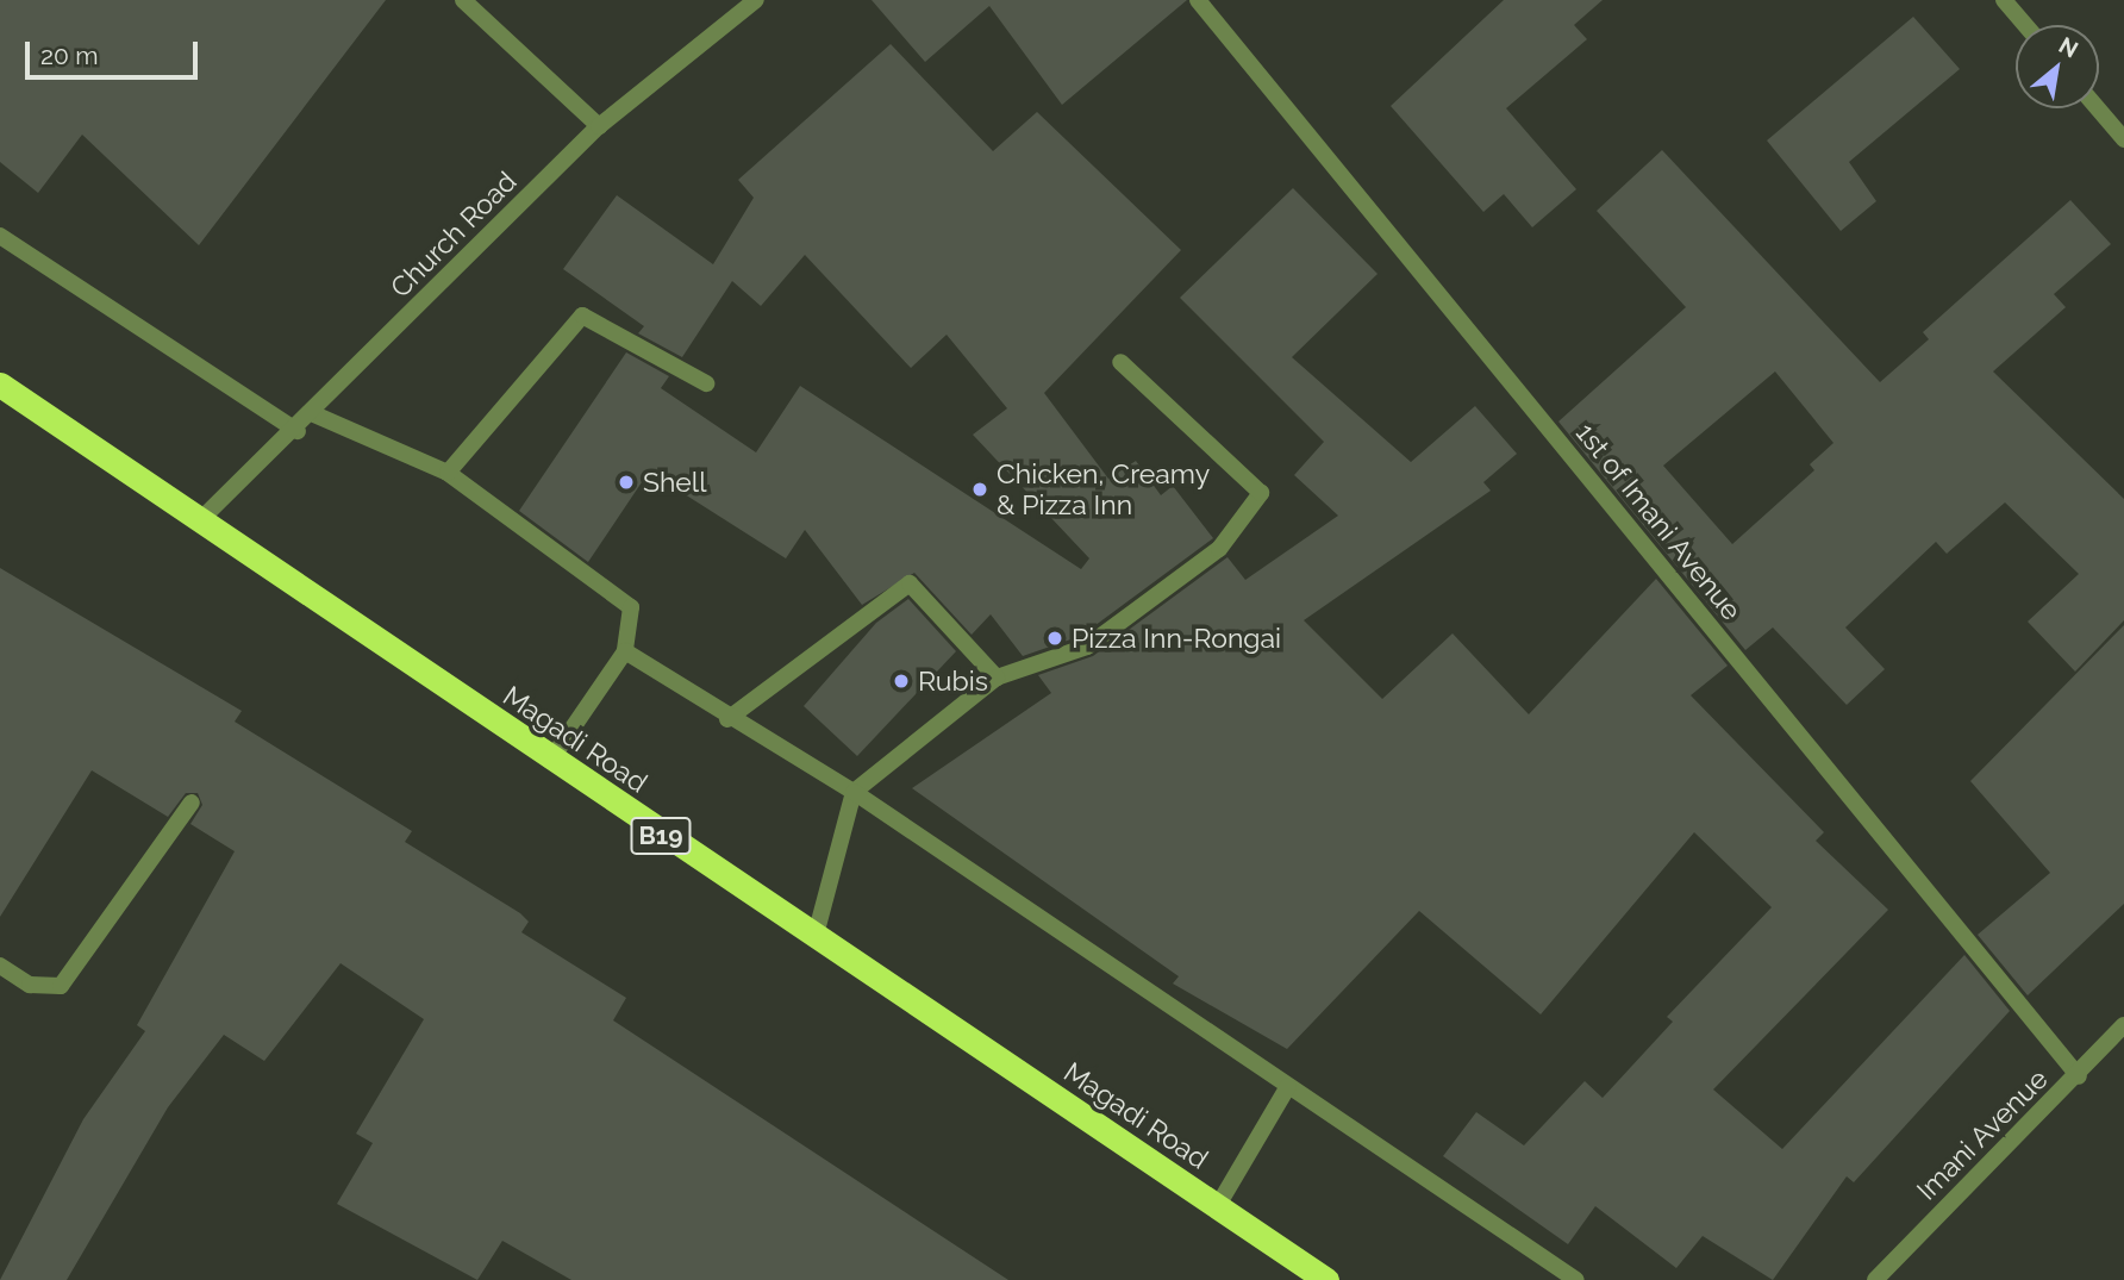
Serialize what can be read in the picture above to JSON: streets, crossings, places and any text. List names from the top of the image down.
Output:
{
  "streets": {
    "highway": ["Magadi Road", "B19"],
    "street": ["Church Road", "1st of Imani Avenue", "Imani Avenue"]
  },
  "crossings": [
    ["Church Road", "Magadi Road"],
    ["1st of Imani Avenue", "Imani Avenue"]
  ],
  "places": [
    "Shell",
    "Chicken, Creamy & Pizza Inn",
    "Pizza Inn-Rongai",
    "Rubis"
  ],
  "scale_bar": "20 m",
  "north": "top right"
}
